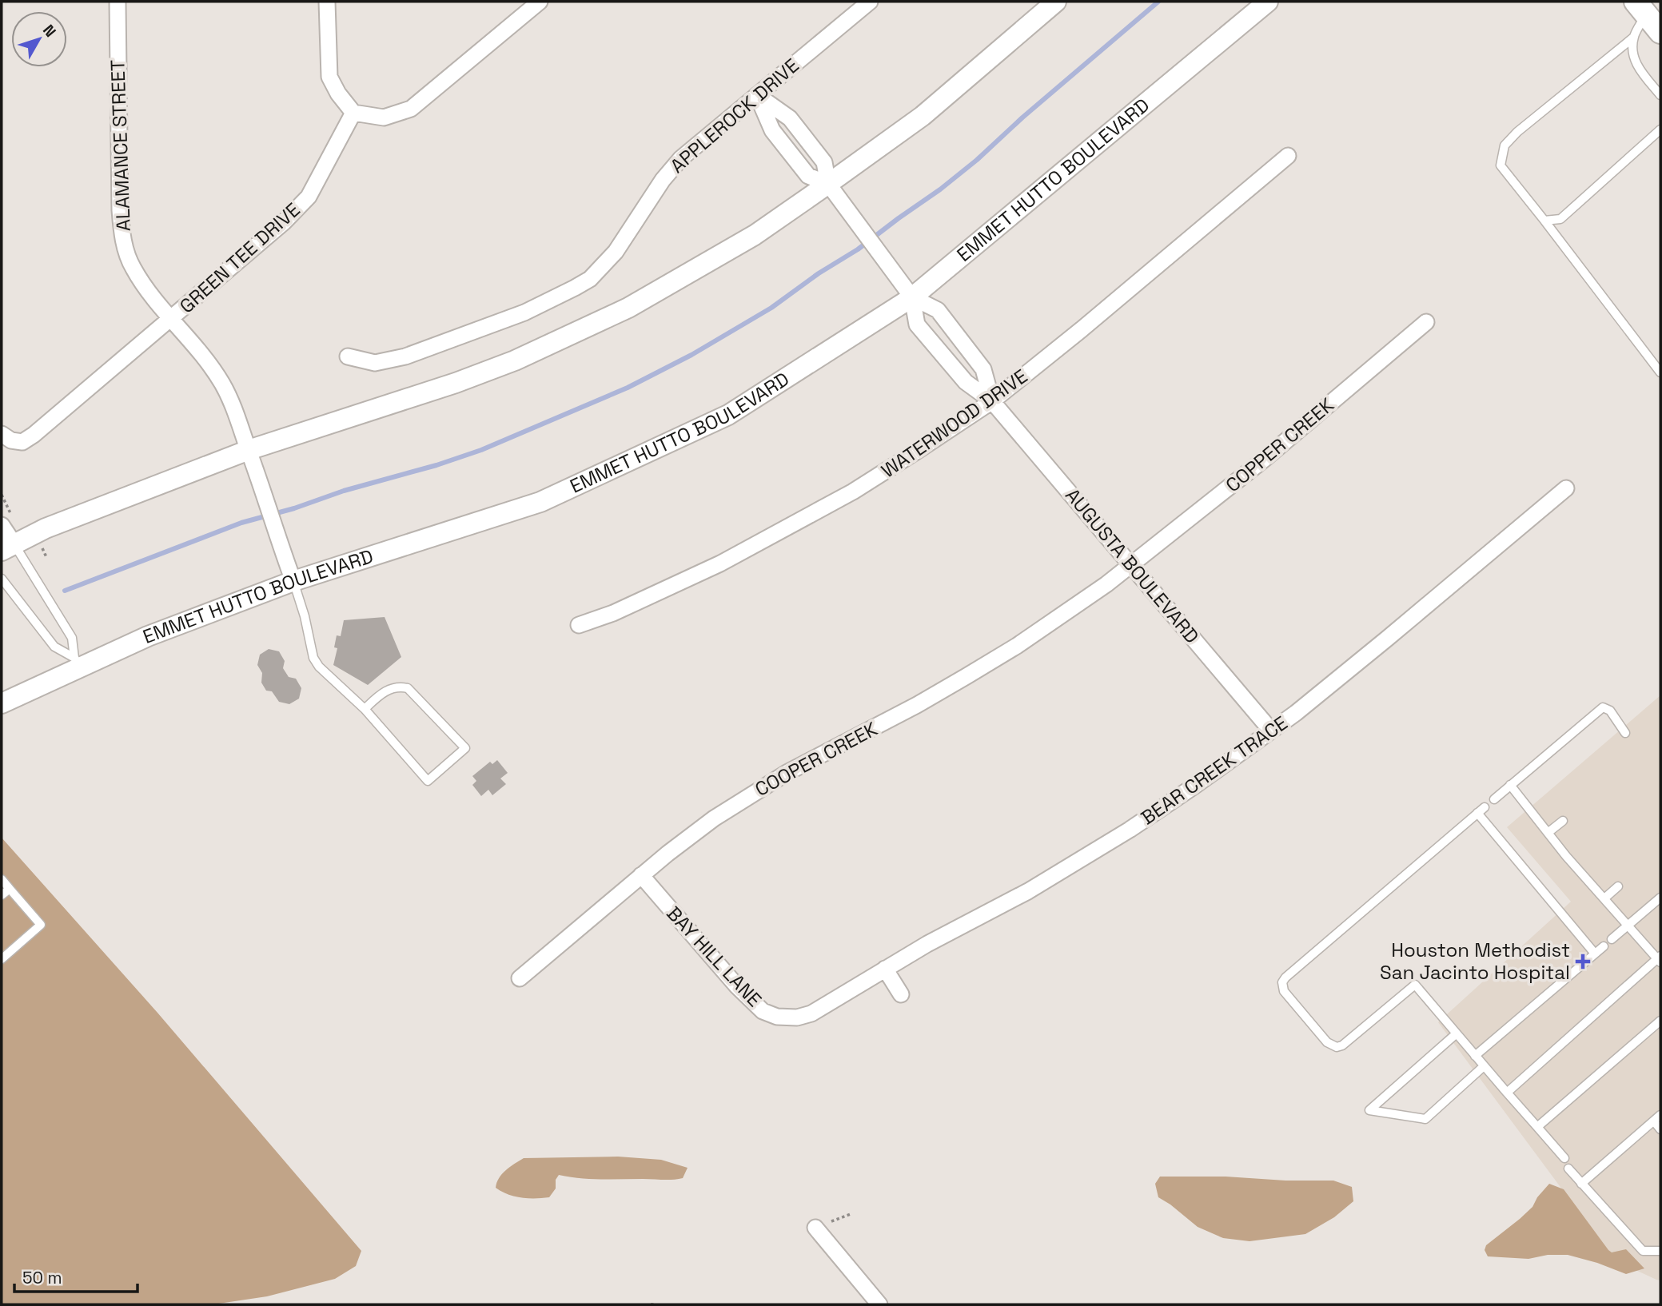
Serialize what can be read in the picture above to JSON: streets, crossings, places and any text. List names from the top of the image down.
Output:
{
  "streets": {
    "street": [
      "APPLEROCK DRIVE",
      "ALAMANCE STREET",
      "EMMET HUTTO BOULEVARD",
      "GREEN TEE DRIVE",
      "WATERWOOD DRIVE",
      "COPPER CREEK",
      "AUGUSTA BOULEVARD",
      "COOPER CREEK",
      "BEAR CREEK TRACE",
      "BAY HILL LANE"
    ]
  },
  "crossings": [
    ["APPLEROCK DRIVE", "AUGUSTA BOULEVARD"],
    ["ALAMANCE STREET", "EMMET HUTTO BOULEVARD"],
    ["ALAMANCE STREET", "GREEN TEE DRIVE"],
    ["EMMET HUTTO BOULEVARD", "AUGUSTA BOULEVARD"],
    ["WATERWOOD DRIVE", "AUGUSTA BOULEVARD"],
    ["COPPER CREEK", "AUGUSTA BOULEVARD"],
    ["COPPER CREEK", "COOPER CREEK"],
    ["AUGUSTA BOULEVARD", "COOPER CREEK"],
    ["AUGUSTA BOULEVARD", "BEAR CREEK TRACE"],
    ["COOPER CREEK", "BAY HILL LANE"],
    ["BEAR CREEK TRACE", "BAY HILL LANE"]
  ],
  "places": {
    "health": ["Houston Methodist San Jacinto Hospital"]
  },
  "scale_bar": "50 m",
  "north": "top right"
}
